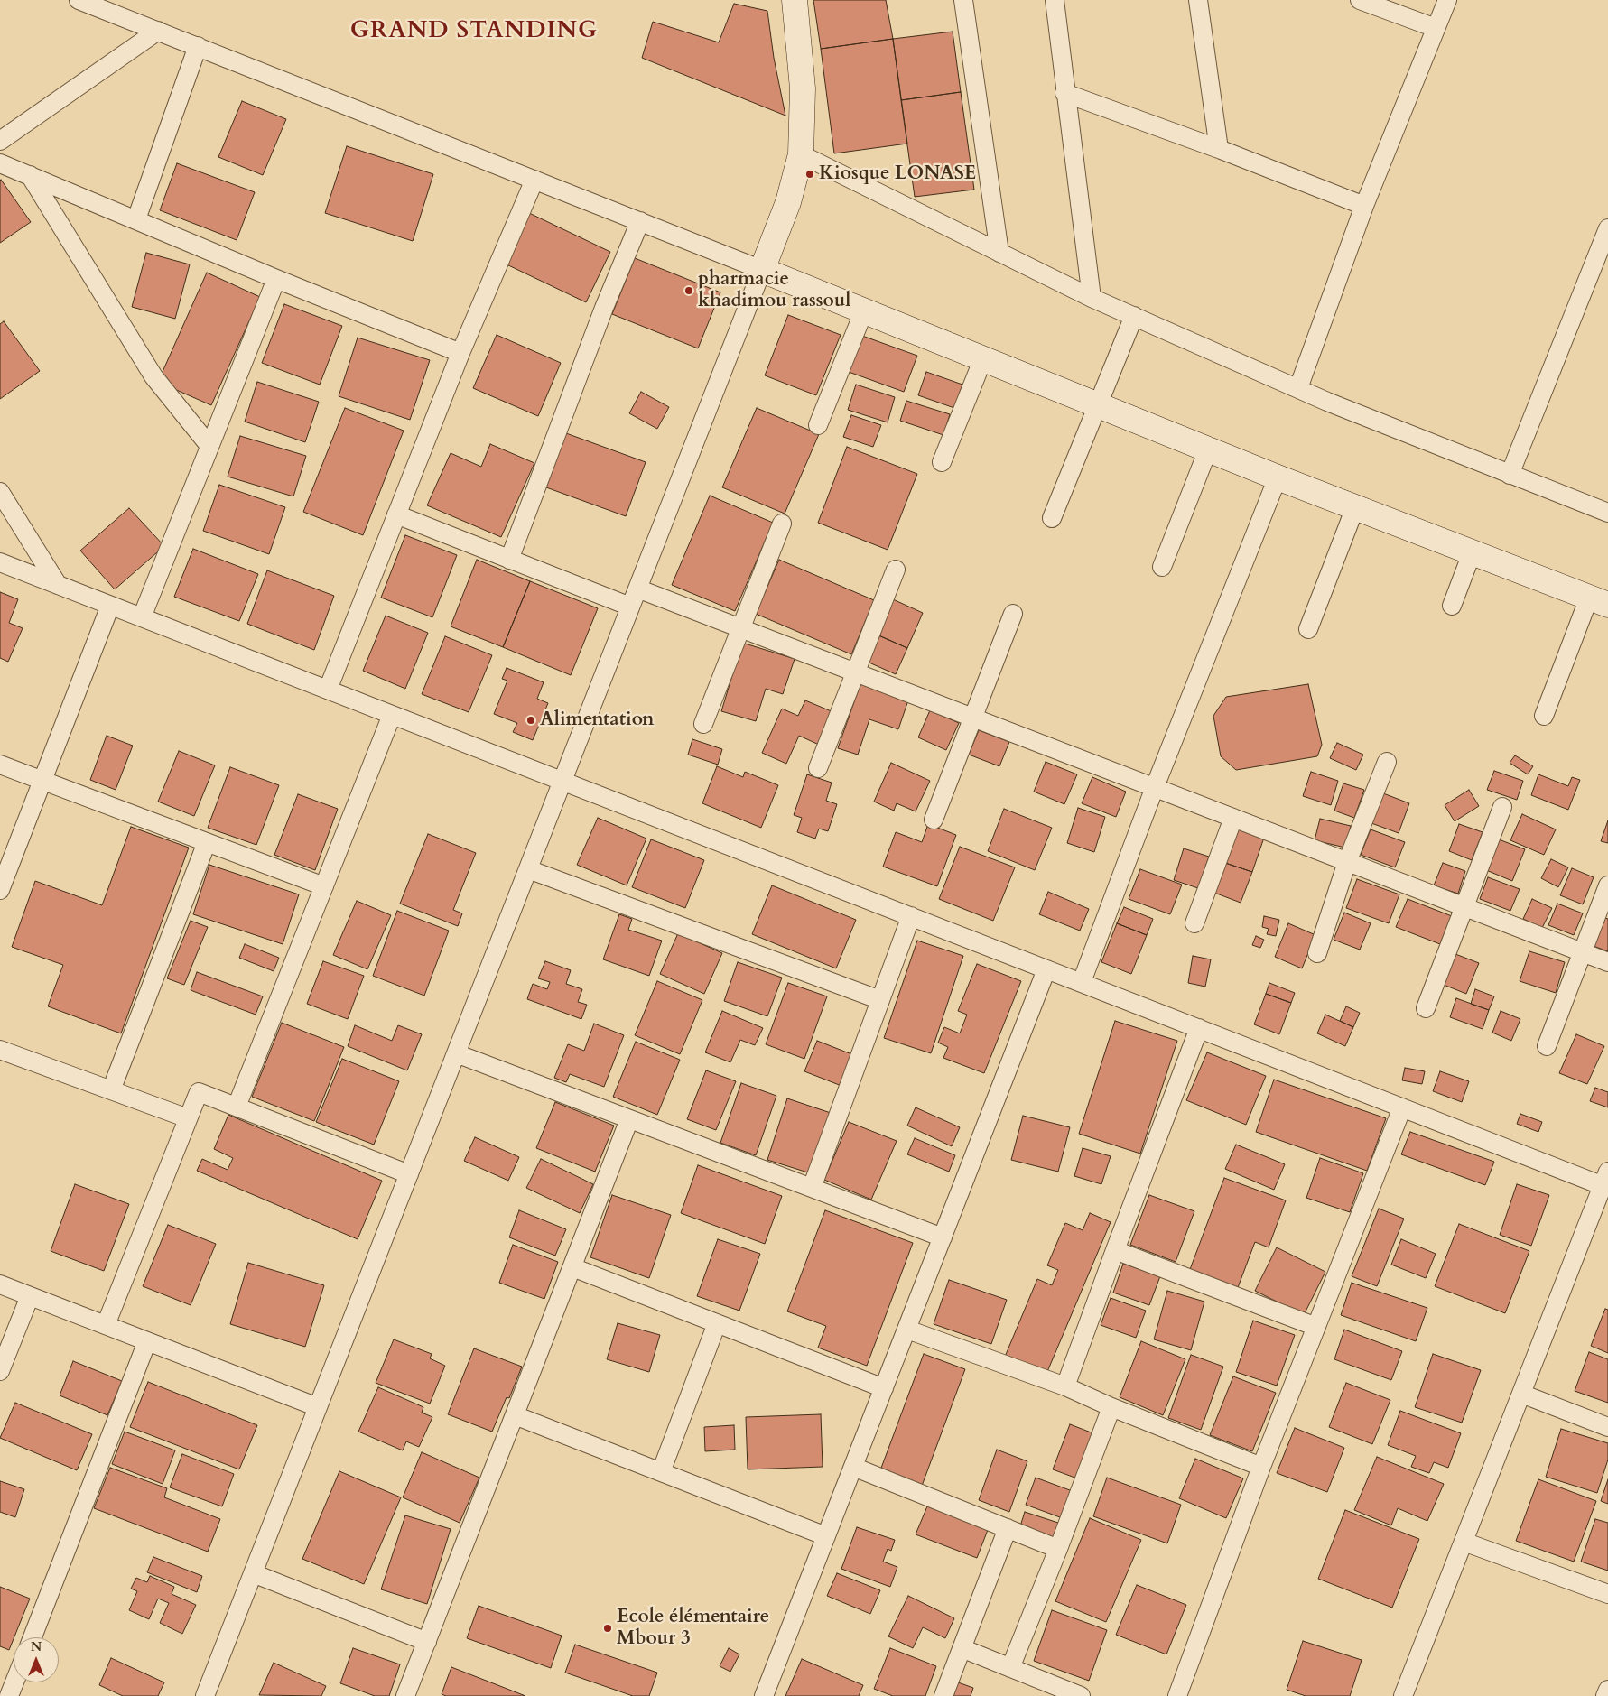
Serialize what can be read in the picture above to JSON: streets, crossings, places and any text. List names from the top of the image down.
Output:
{
  "districts": ["GRAND STANDING"],
  "places": [
    "Kiosque LONASE",
    "pharmacie khadimou rassoul",
    "Alimentation",
    "Ecole élémentaire Mbour 3"
  ],
  "north": "top"
}
